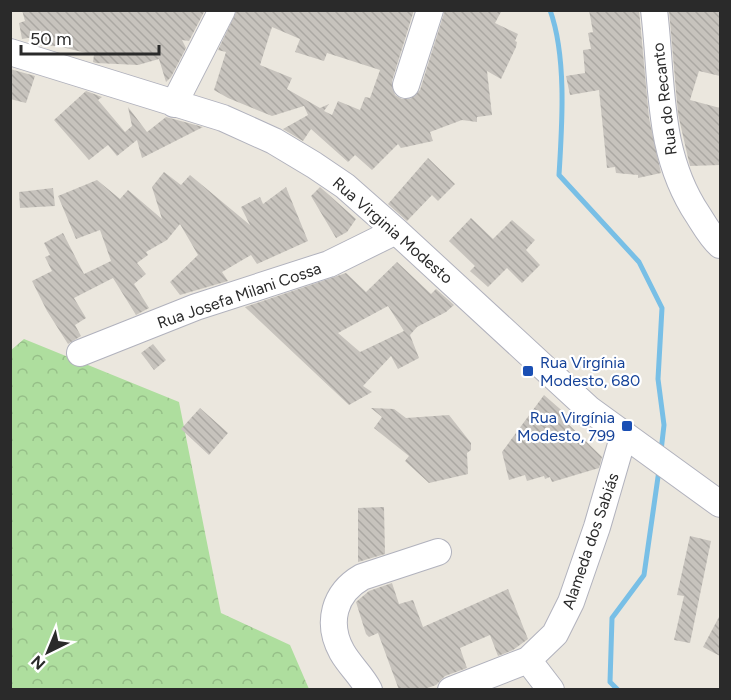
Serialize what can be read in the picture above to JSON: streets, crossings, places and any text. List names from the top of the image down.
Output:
{
  "streets": {
    "street": [
      "Rua do Recanto",
      "Rua Virginia Modesto",
      "Rua Josefa Milani Cossa",
      "Alameda dos Sabiás"
    ]
  },
  "crossings": [
    ["Rua Virginia Modesto", "Rua Josefa Milani Cossa"],
    ["Rua Virginia Modesto", "Alameda dos Sabiás"]
  ],
  "places": {
    "transit": ["Rua Virgínia Modesto, 680", "Rua Virgínia Modesto, 799"]
  },
  "scale_bar": "50 m",
  "north": "bottom left"
}
